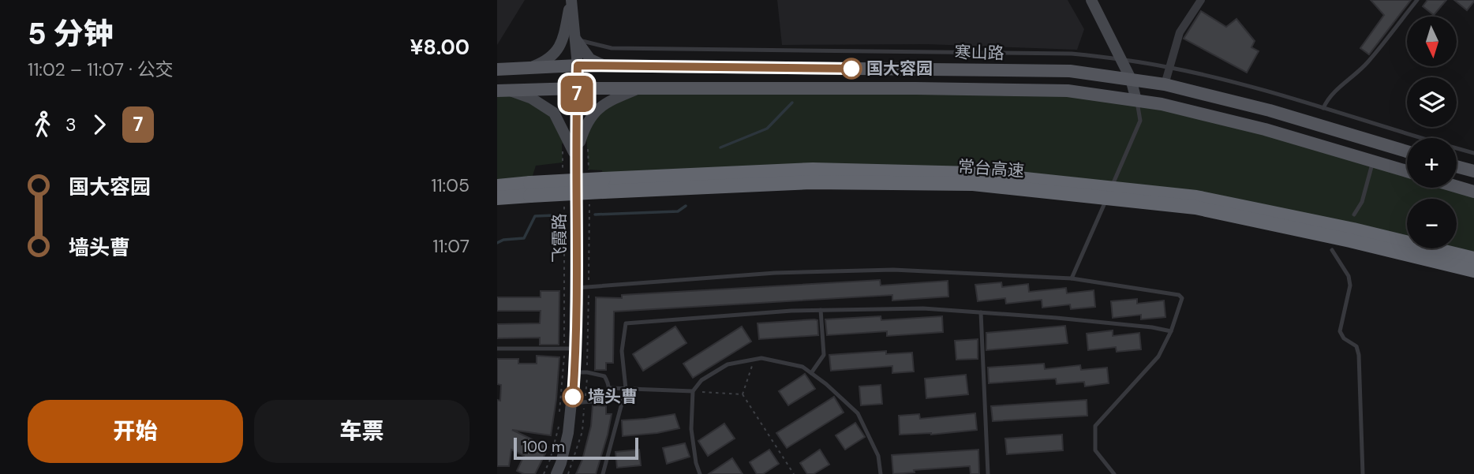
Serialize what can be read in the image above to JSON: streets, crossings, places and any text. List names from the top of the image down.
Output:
{
  "streets": {
    "highway": ["常台高速"],
    "main road": ["寒山路", "飞霞路"]
  },
  "crossings": [
    ["寒山路", "飞霞路"]
  ],
  "places": ["国大容园", "墙头曹"],
  "lines": ["bus line 7"],
  "scale_bar": "100 m",
  "north": "bottom",
  "page": {
    "heading": ["5 分钟", "11:02 – 11:07 · 公交", "¥8.00"],
    "on_map": "7",
    "map_buttons": ["+", "−"],
    "legs": ["3", "7"],
    "list": [
      {
        "name": "国大容园",
        "value": "11:05"
      },
      {
        "name": "墙头曹",
        "value": "11:07"
      }
    ],
    "buttons": ["开始", "车票"],
    "scale": "100 m"
  }
}
